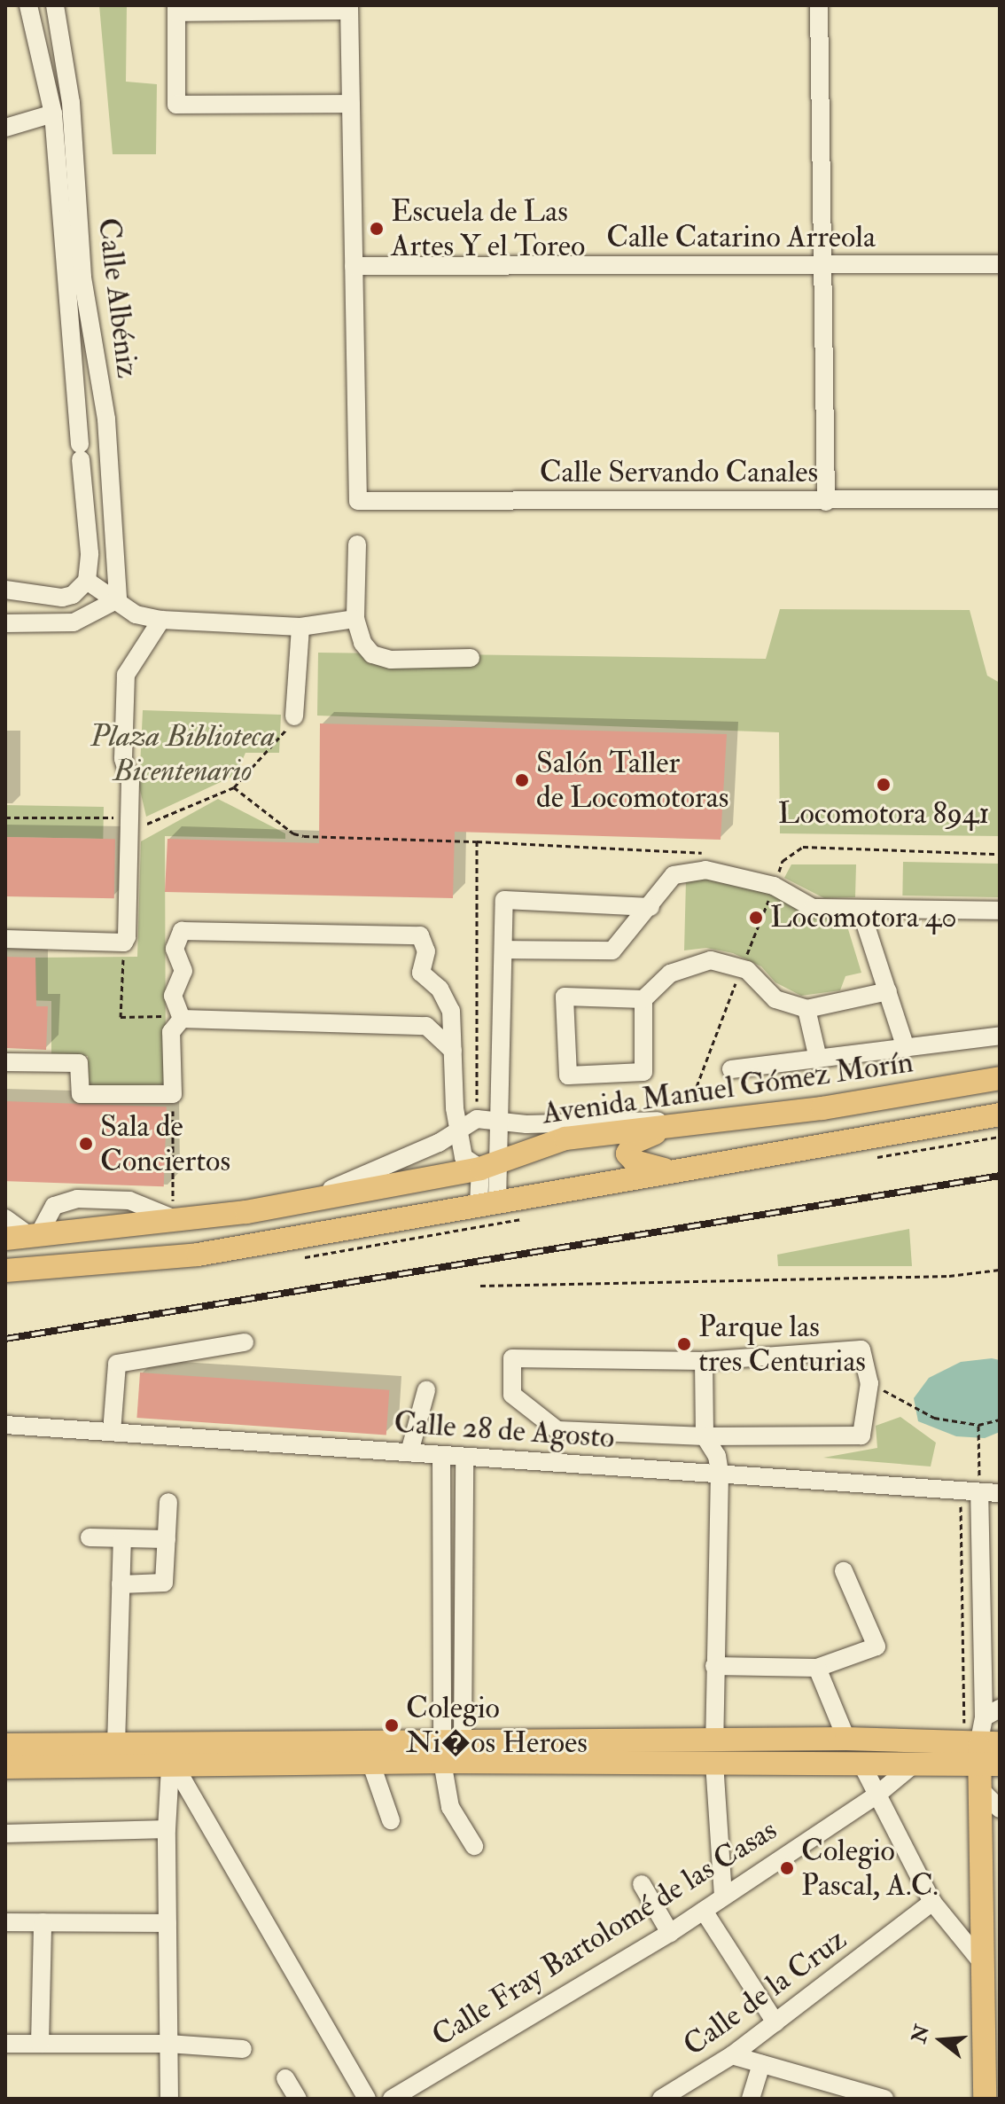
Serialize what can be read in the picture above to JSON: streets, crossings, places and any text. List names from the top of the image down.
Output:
{
  "streets": {
    "main road": ["Avenida Manuel Gómez Morín"],
    "street": [
      "Calle Catarino Arreola",
      "Calle Albéniz",
      "Calle Servando Canales",
      "Calle 28 de Agosto",
      "Calle Fray Bartolomé de las Casas",
      "Calle de la Cruz"
    ]
  },
  "crossings": [
    ["Calle Catarino Arreola", "Calle Servando Canales"]
  ],
  "parks": ["Plaza Biblioteca Bicentenario"],
  "places": [
    "Escuela de Las Artes Y el Toreo",
    "Salón Taller de Locomotoras",
    "Locomotora 8941",
    "Locomotora 40",
    "Sala de Conciertos",
    "Parque las tres Centurias",
    "Colegio Ni�os Heroes",
    "Colegio Pascal, A.C."
  ],
  "north": "left"
}
